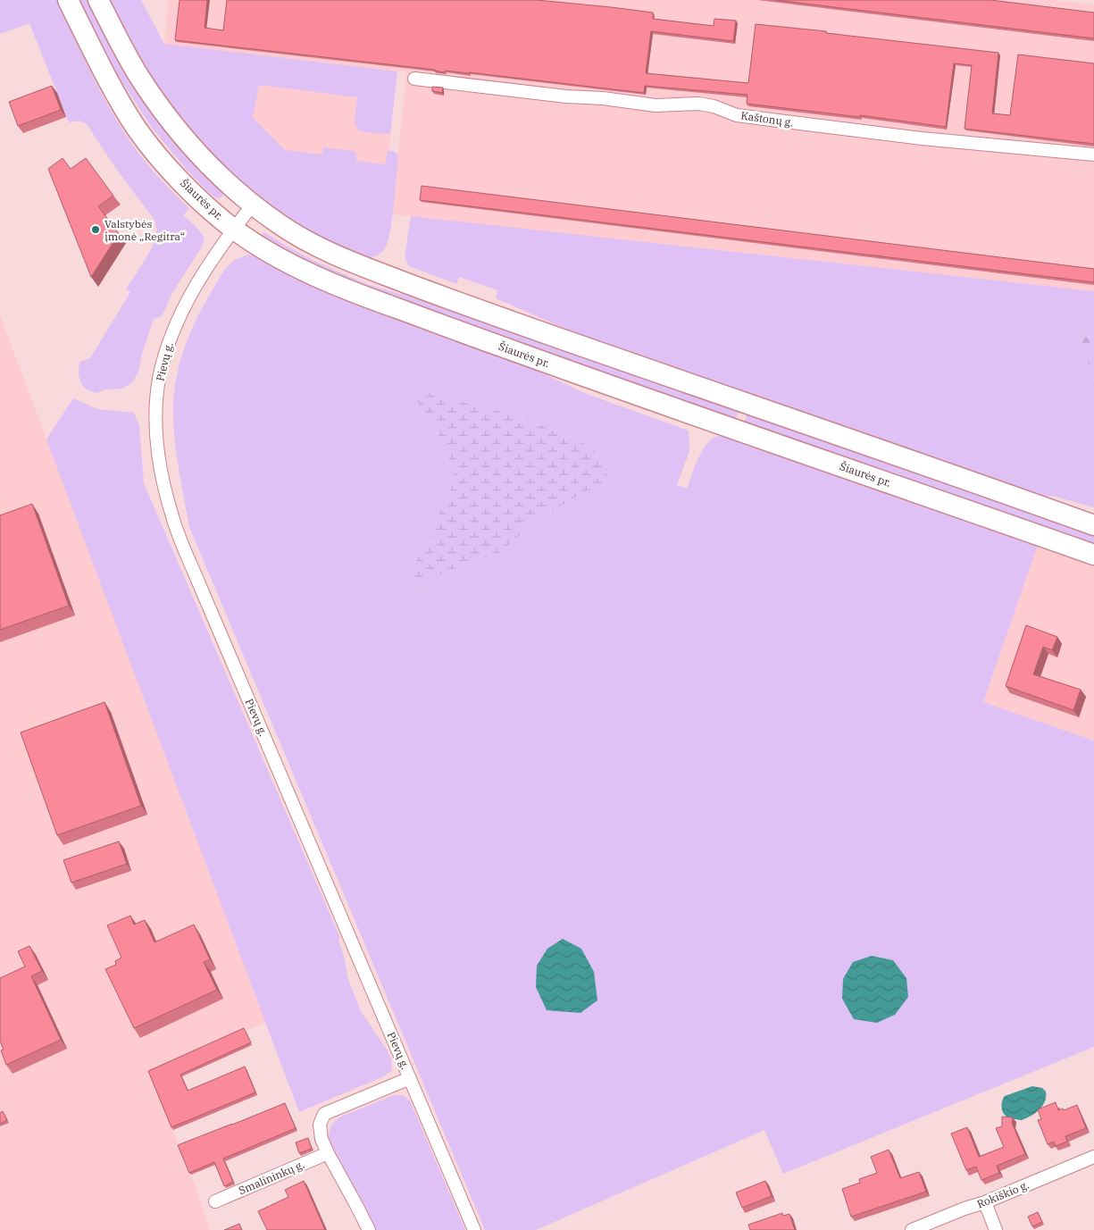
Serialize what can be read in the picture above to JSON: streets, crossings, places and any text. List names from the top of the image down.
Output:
{
  "streets": {
    "main road": ["Šiaurės pr."],
    "street": [
      "Kaštonų g.",
      "Pievų g.",
      "Smalininkų g.",
      "Rokiškio g."
    ]
  },
  "crossings": [
    ["Šiaurės pr.", "Pievų g."]
  ],
  "places": ["Valstybės įmonė „Regitra“"]
}
